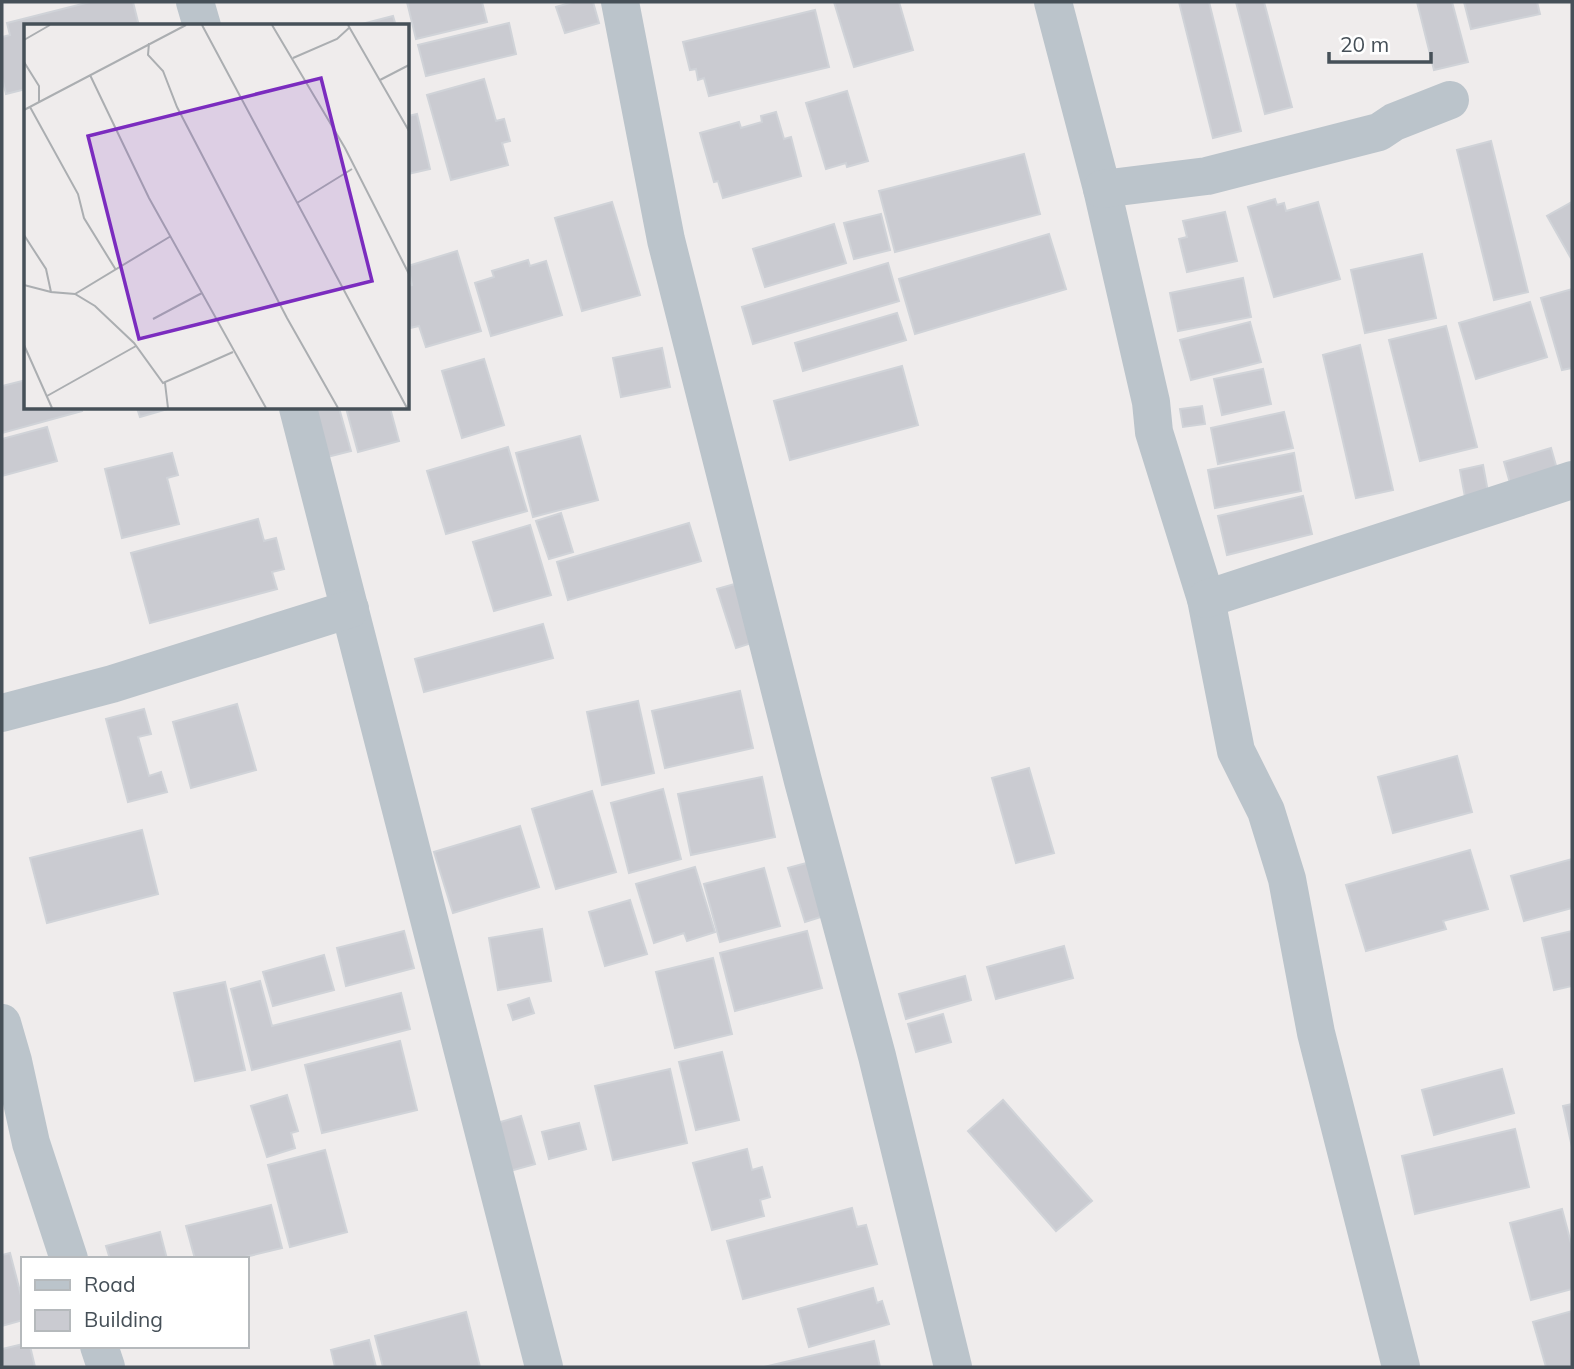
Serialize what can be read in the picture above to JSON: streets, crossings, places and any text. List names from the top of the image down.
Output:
{
  "legend": ["Road", "Building"],
  "scale_bar": "20 m"
}
